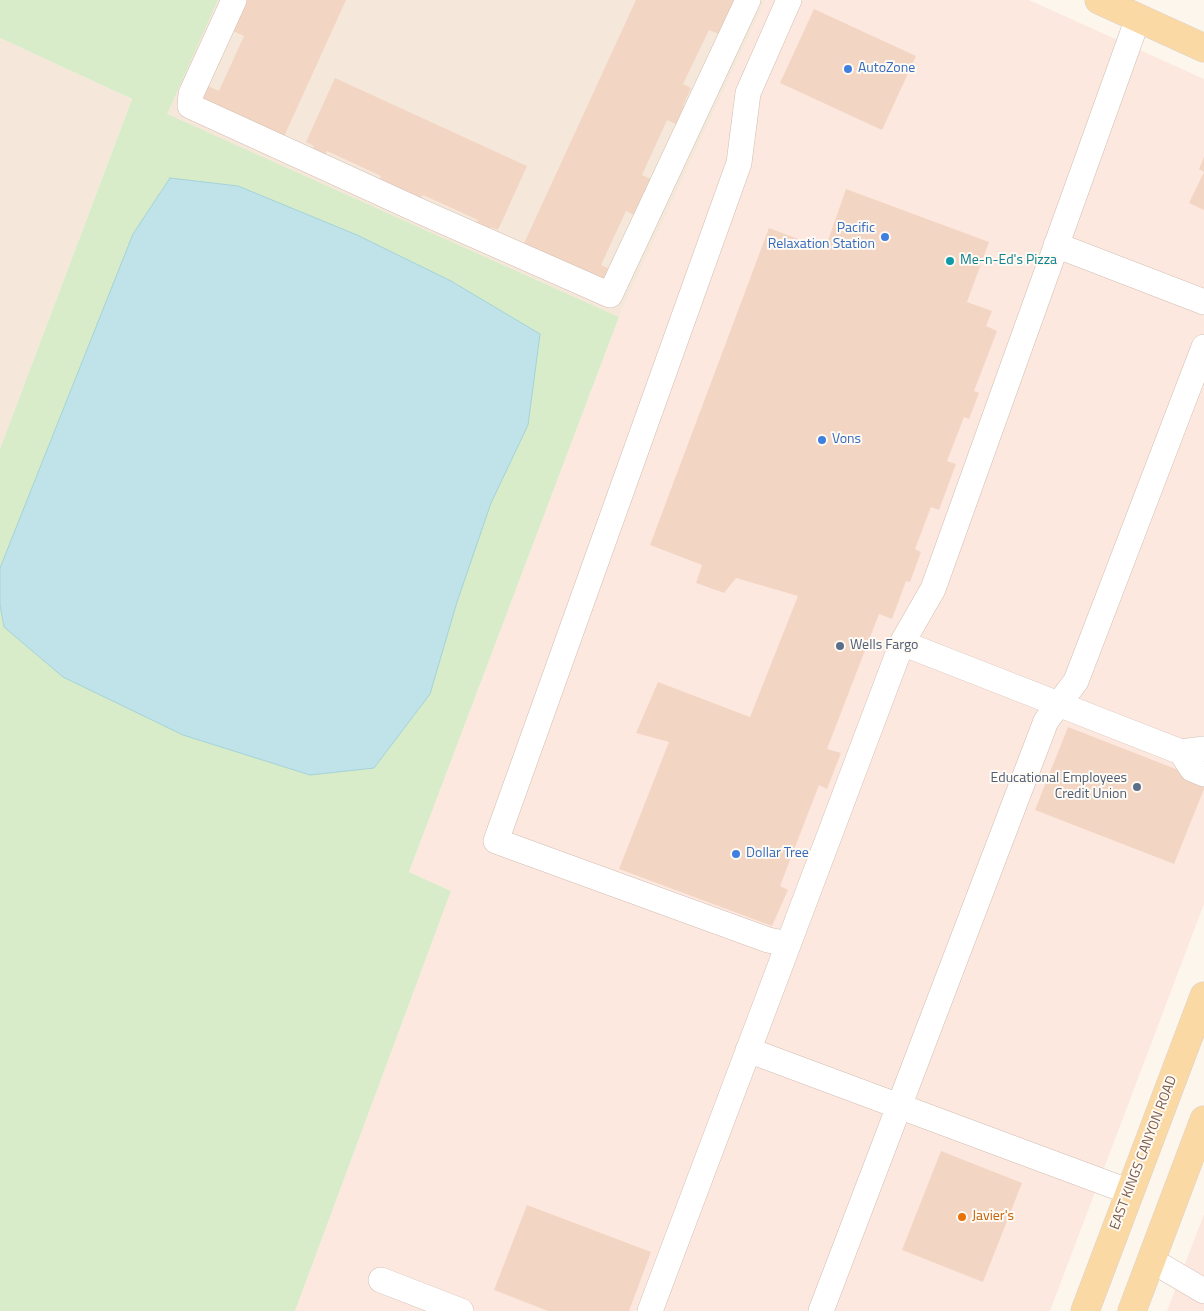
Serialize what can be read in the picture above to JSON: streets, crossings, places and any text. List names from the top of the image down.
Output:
{
  "streets": {
    "main road": ["EAST KINGS CANYON ROAD"]
  },
  "places": [
    "AutoZone",
    "Pacific Relaxation Station",
    "Me-n-Ed's Pizza",
    "Vons",
    "Wells Fargo",
    "Educational Employees Credit Union",
    "Dollar Tree",
    "Javier's"
  ]
}
